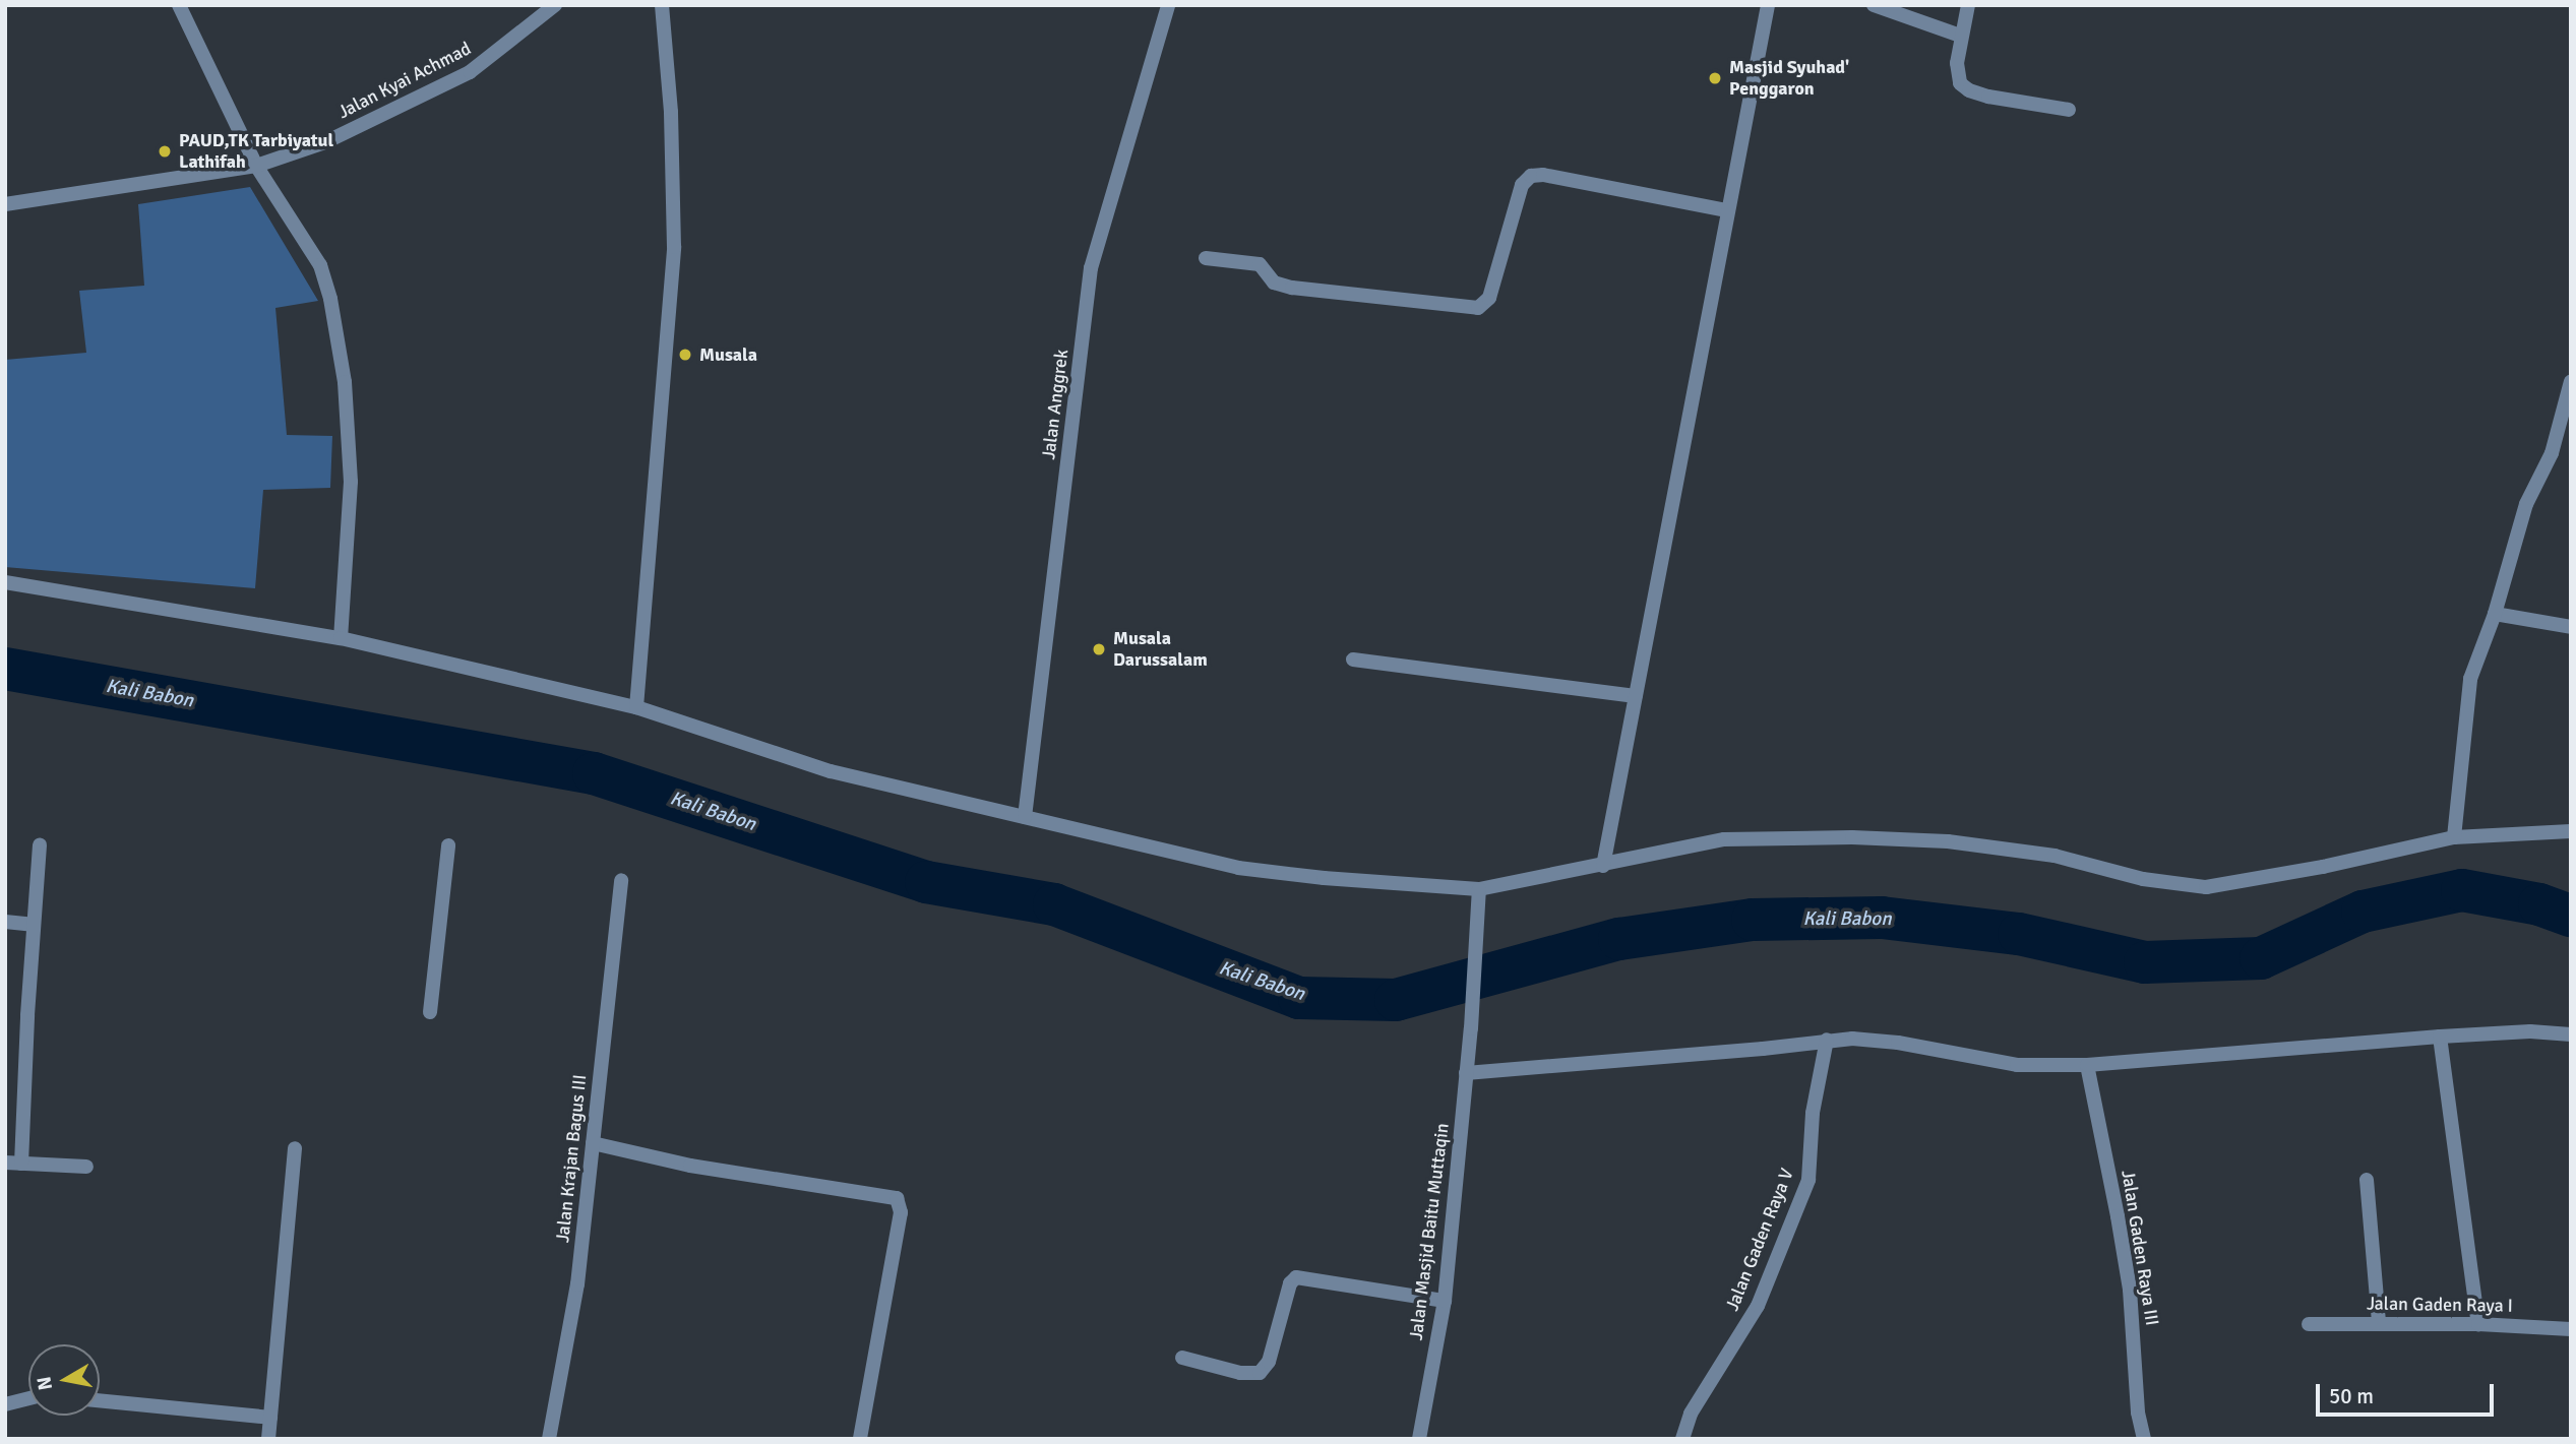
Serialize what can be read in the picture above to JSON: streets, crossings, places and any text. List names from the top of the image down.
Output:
{
  "streets": {
    "street": [
      "Jalan Kyai Achmad",
      "Jalan Anggrek",
      "Jalan Krajan Bagus III",
      "Jalan Masjid Baitu Muttaqin",
      "Jalan Gaden Raya V",
      "Jalan Gaden Raya III",
      "Jalan Gaden Raya I"
    ]
  },
  "water": ["Kali Babon"],
  "places": [
    "Masjid Syuhad' Penggaron",
    "PAUD,TK Tarbiyatul Lathifah",
    "Musala",
    "Musala Darussalam"
  ],
  "scale_bar": "50 m",
  "north": "left"
}
